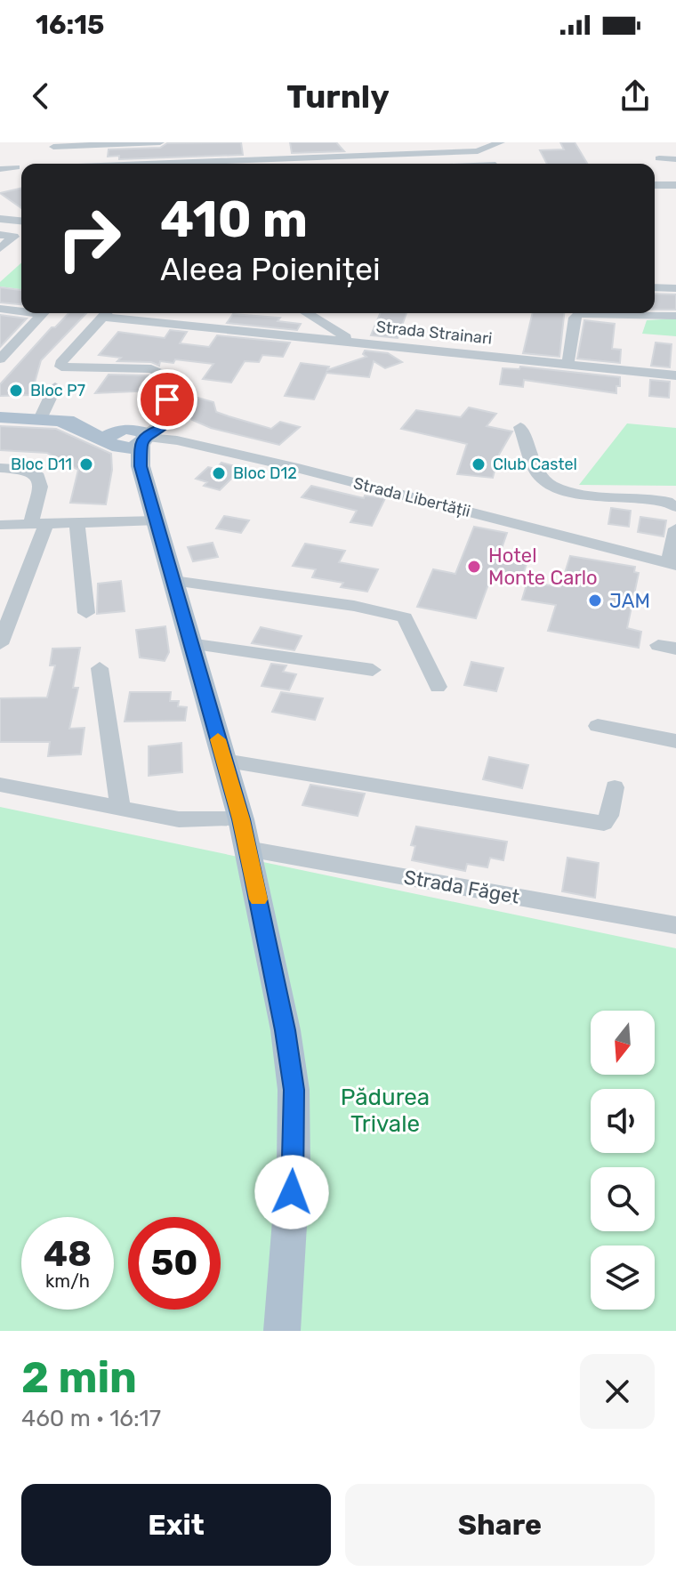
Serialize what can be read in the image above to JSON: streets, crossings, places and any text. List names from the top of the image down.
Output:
{
  "streets": {
    "street": ["Strada Strainari", "Strada Libertății", "Strada Făget"]
  },
  "parks": ["Pădurea Trivale"],
  "places": [
    "Bloc P7",
    "Bloc D11",
    "Club Castel",
    "Bloc D12",
    "Hotel Monte Carlo",
    "JAM"
  ],
  "north": "bottom",
  "page": {
    "status": "16:15",
    "header": "Turnly",
    "turn": ["410 m", "Aleea Poieniței"],
    "speed": "48 km/h",
    "limit": "50",
    "heading": ["2 min", "460 m · 16:17"],
    "buttons": ["Exit", "Share"]
  }
}
